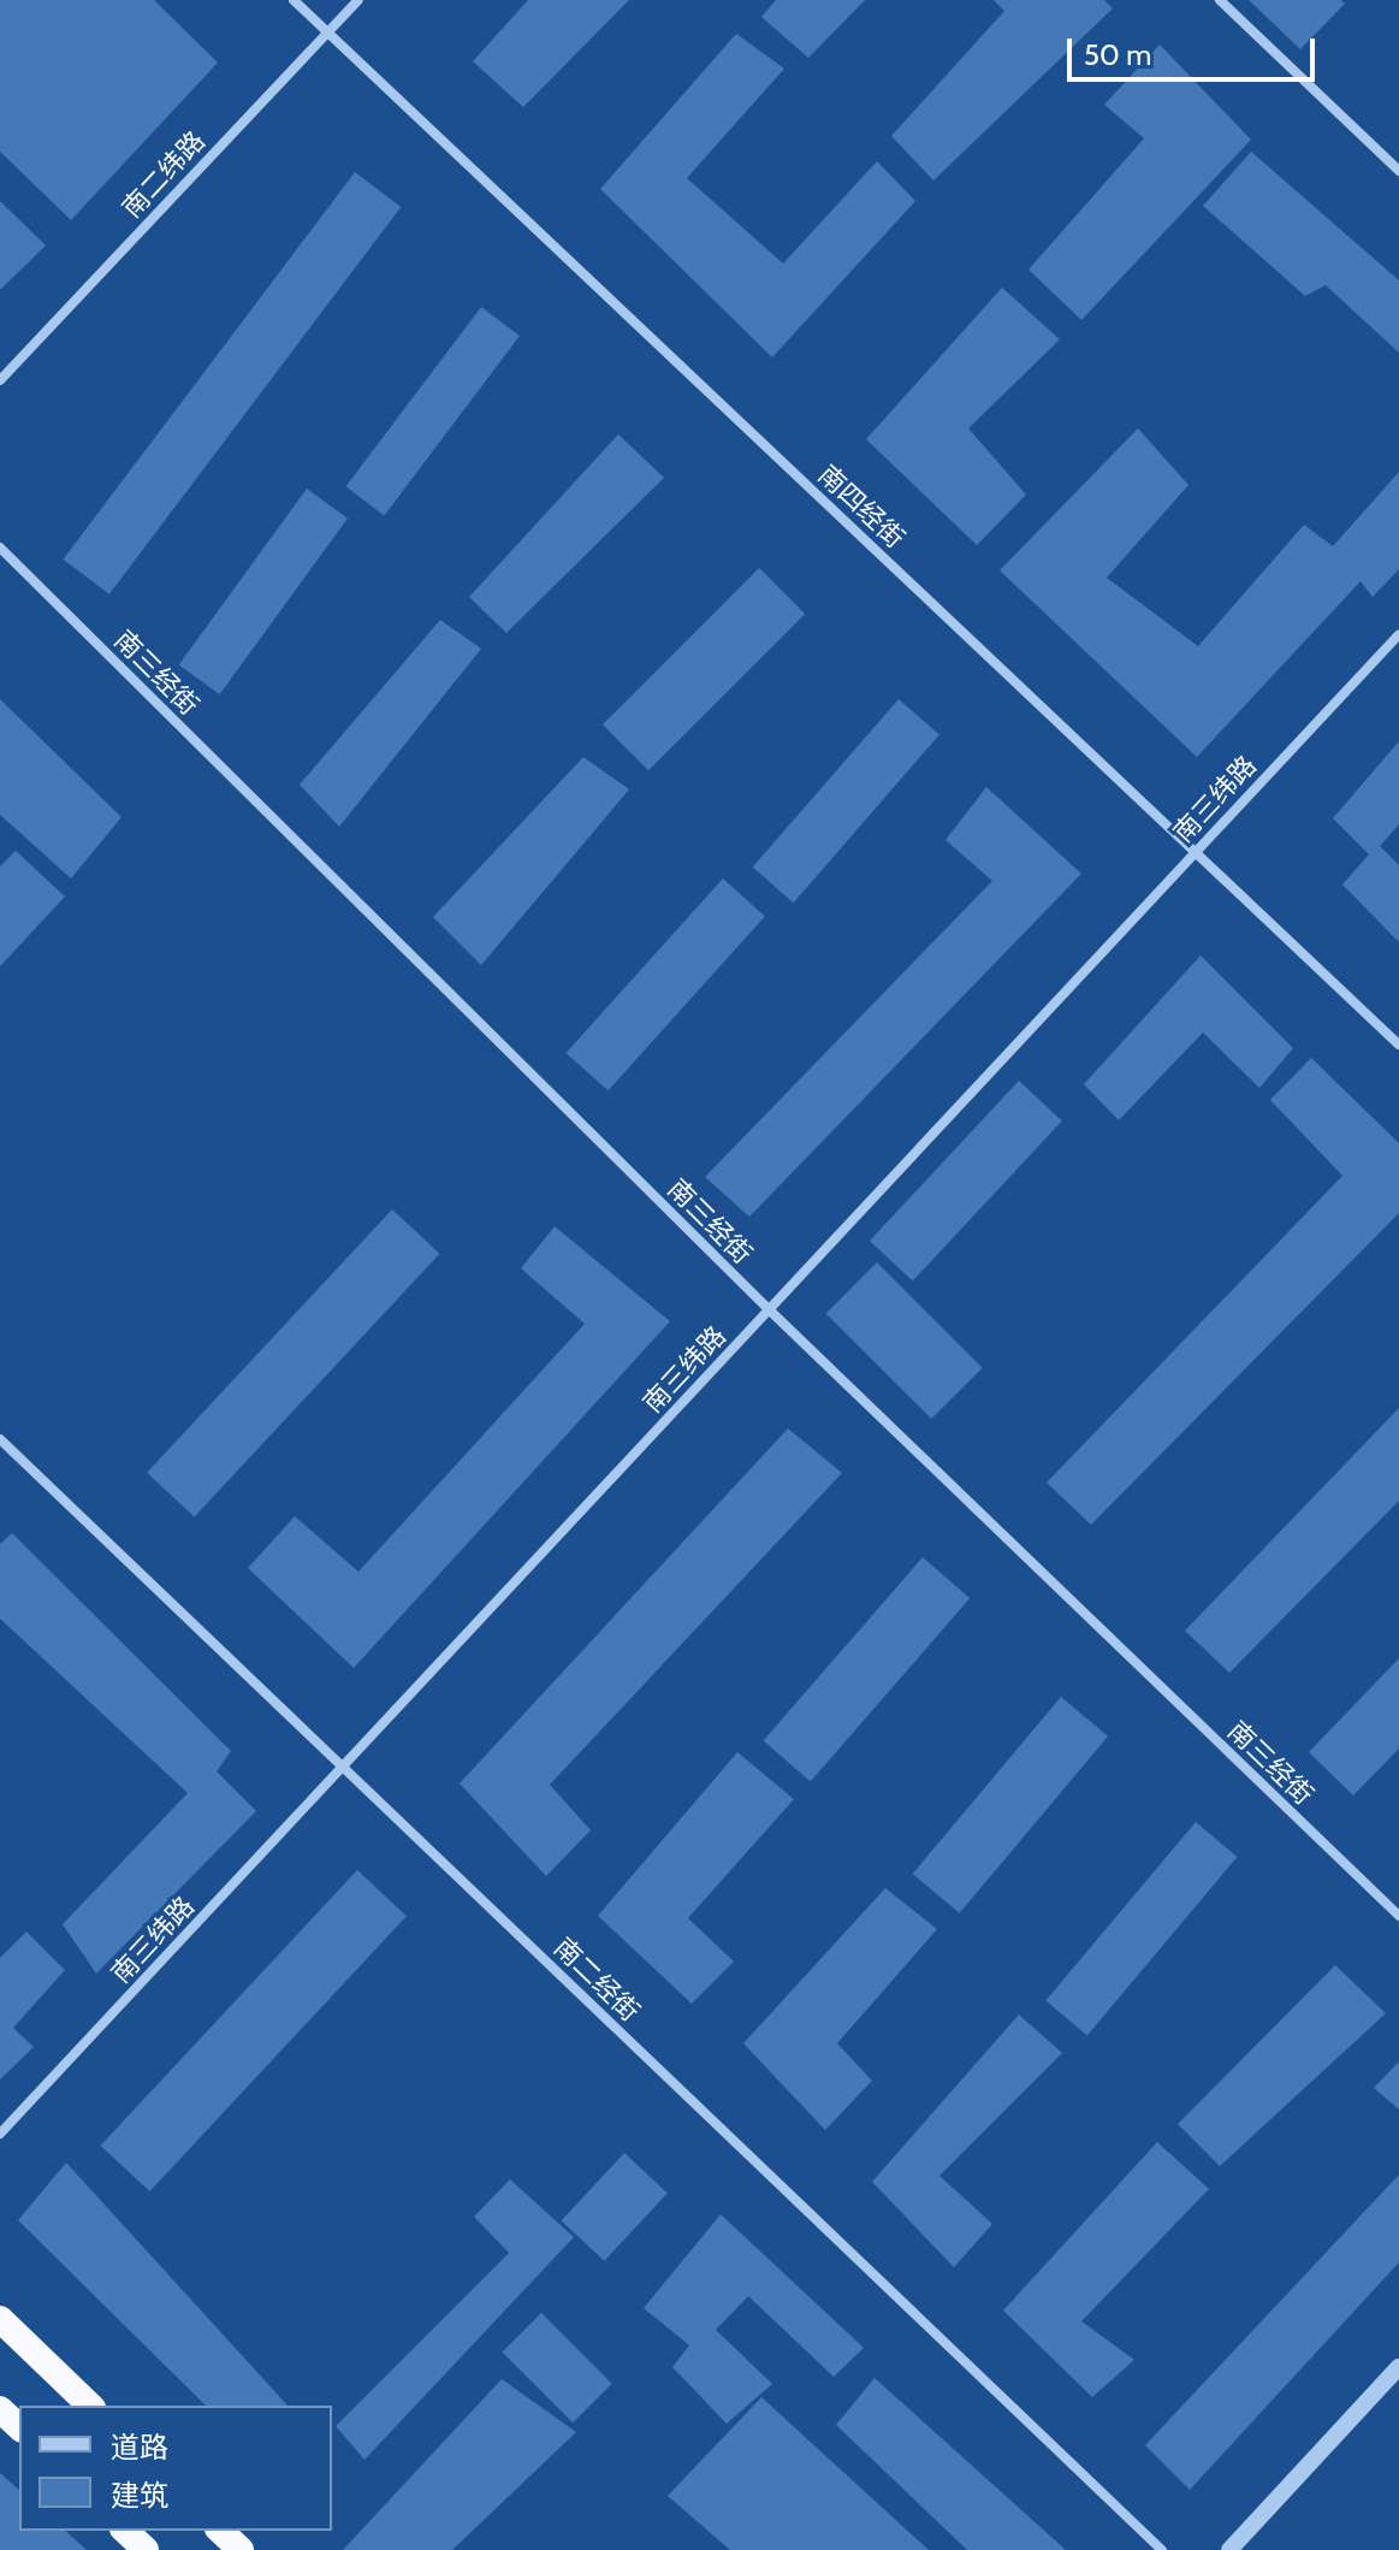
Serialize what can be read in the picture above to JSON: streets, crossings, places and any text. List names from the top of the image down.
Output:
{
  "streets": {
    "street": [
      "南二纬路",
      "南四经街",
      "南三经街",
      "南三纬路",
      "南二经街"
    ]
  },
  "crossings": [
    ["南二纬路", "南四经街"],
    ["南四经街", "南三纬路"],
    ["南三经街", "南三纬路"],
    ["南三纬路", "南二经街"]
  ],
  "legend": ["道路", "建筑"],
  "scale_bar": "50 m"
}
